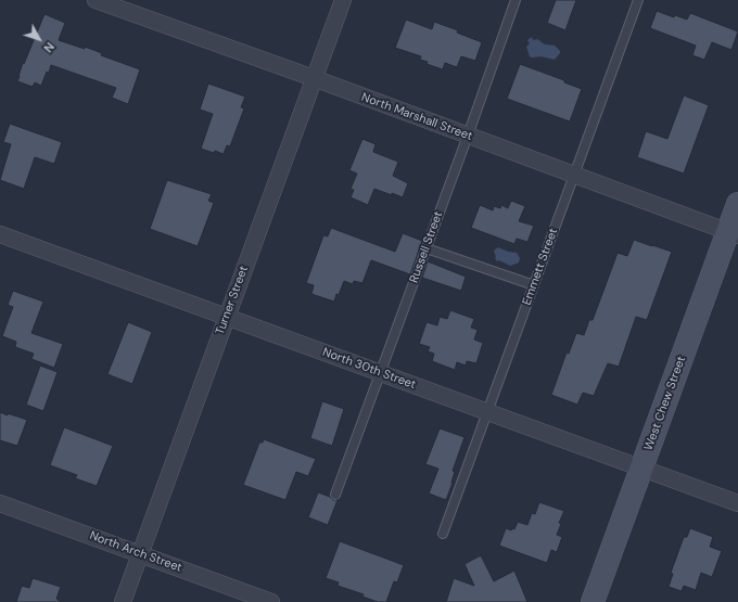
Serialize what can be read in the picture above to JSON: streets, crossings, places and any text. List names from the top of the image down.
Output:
{
  "streets": {
    "street": [
      "North Marshall Street",
      "Turner Street",
      "North 30th Street",
      "West Chew Street",
      "North Arch Street"
    ],
    "lane": ["Russell Street", "Emmett Street"]
  },
  "crossings": [
    ["North Marshall Street", "Russell Street"],
    ["North Marshall Street", "Emmett Street"],
    ["North Marshall Street", "Turner Street"],
    ["North Marshall Street", "West Chew Street"],
    ["Russell Street", "North 30th Street"],
    ["Emmett Street", "North 30th Street"],
    ["Turner Street", "North 30th Street"],
    ["Turner Street", "North Arch Street"],
    ["North 30th Street", "West Chew Street"]
  ],
  "north": "bottom right"
}
